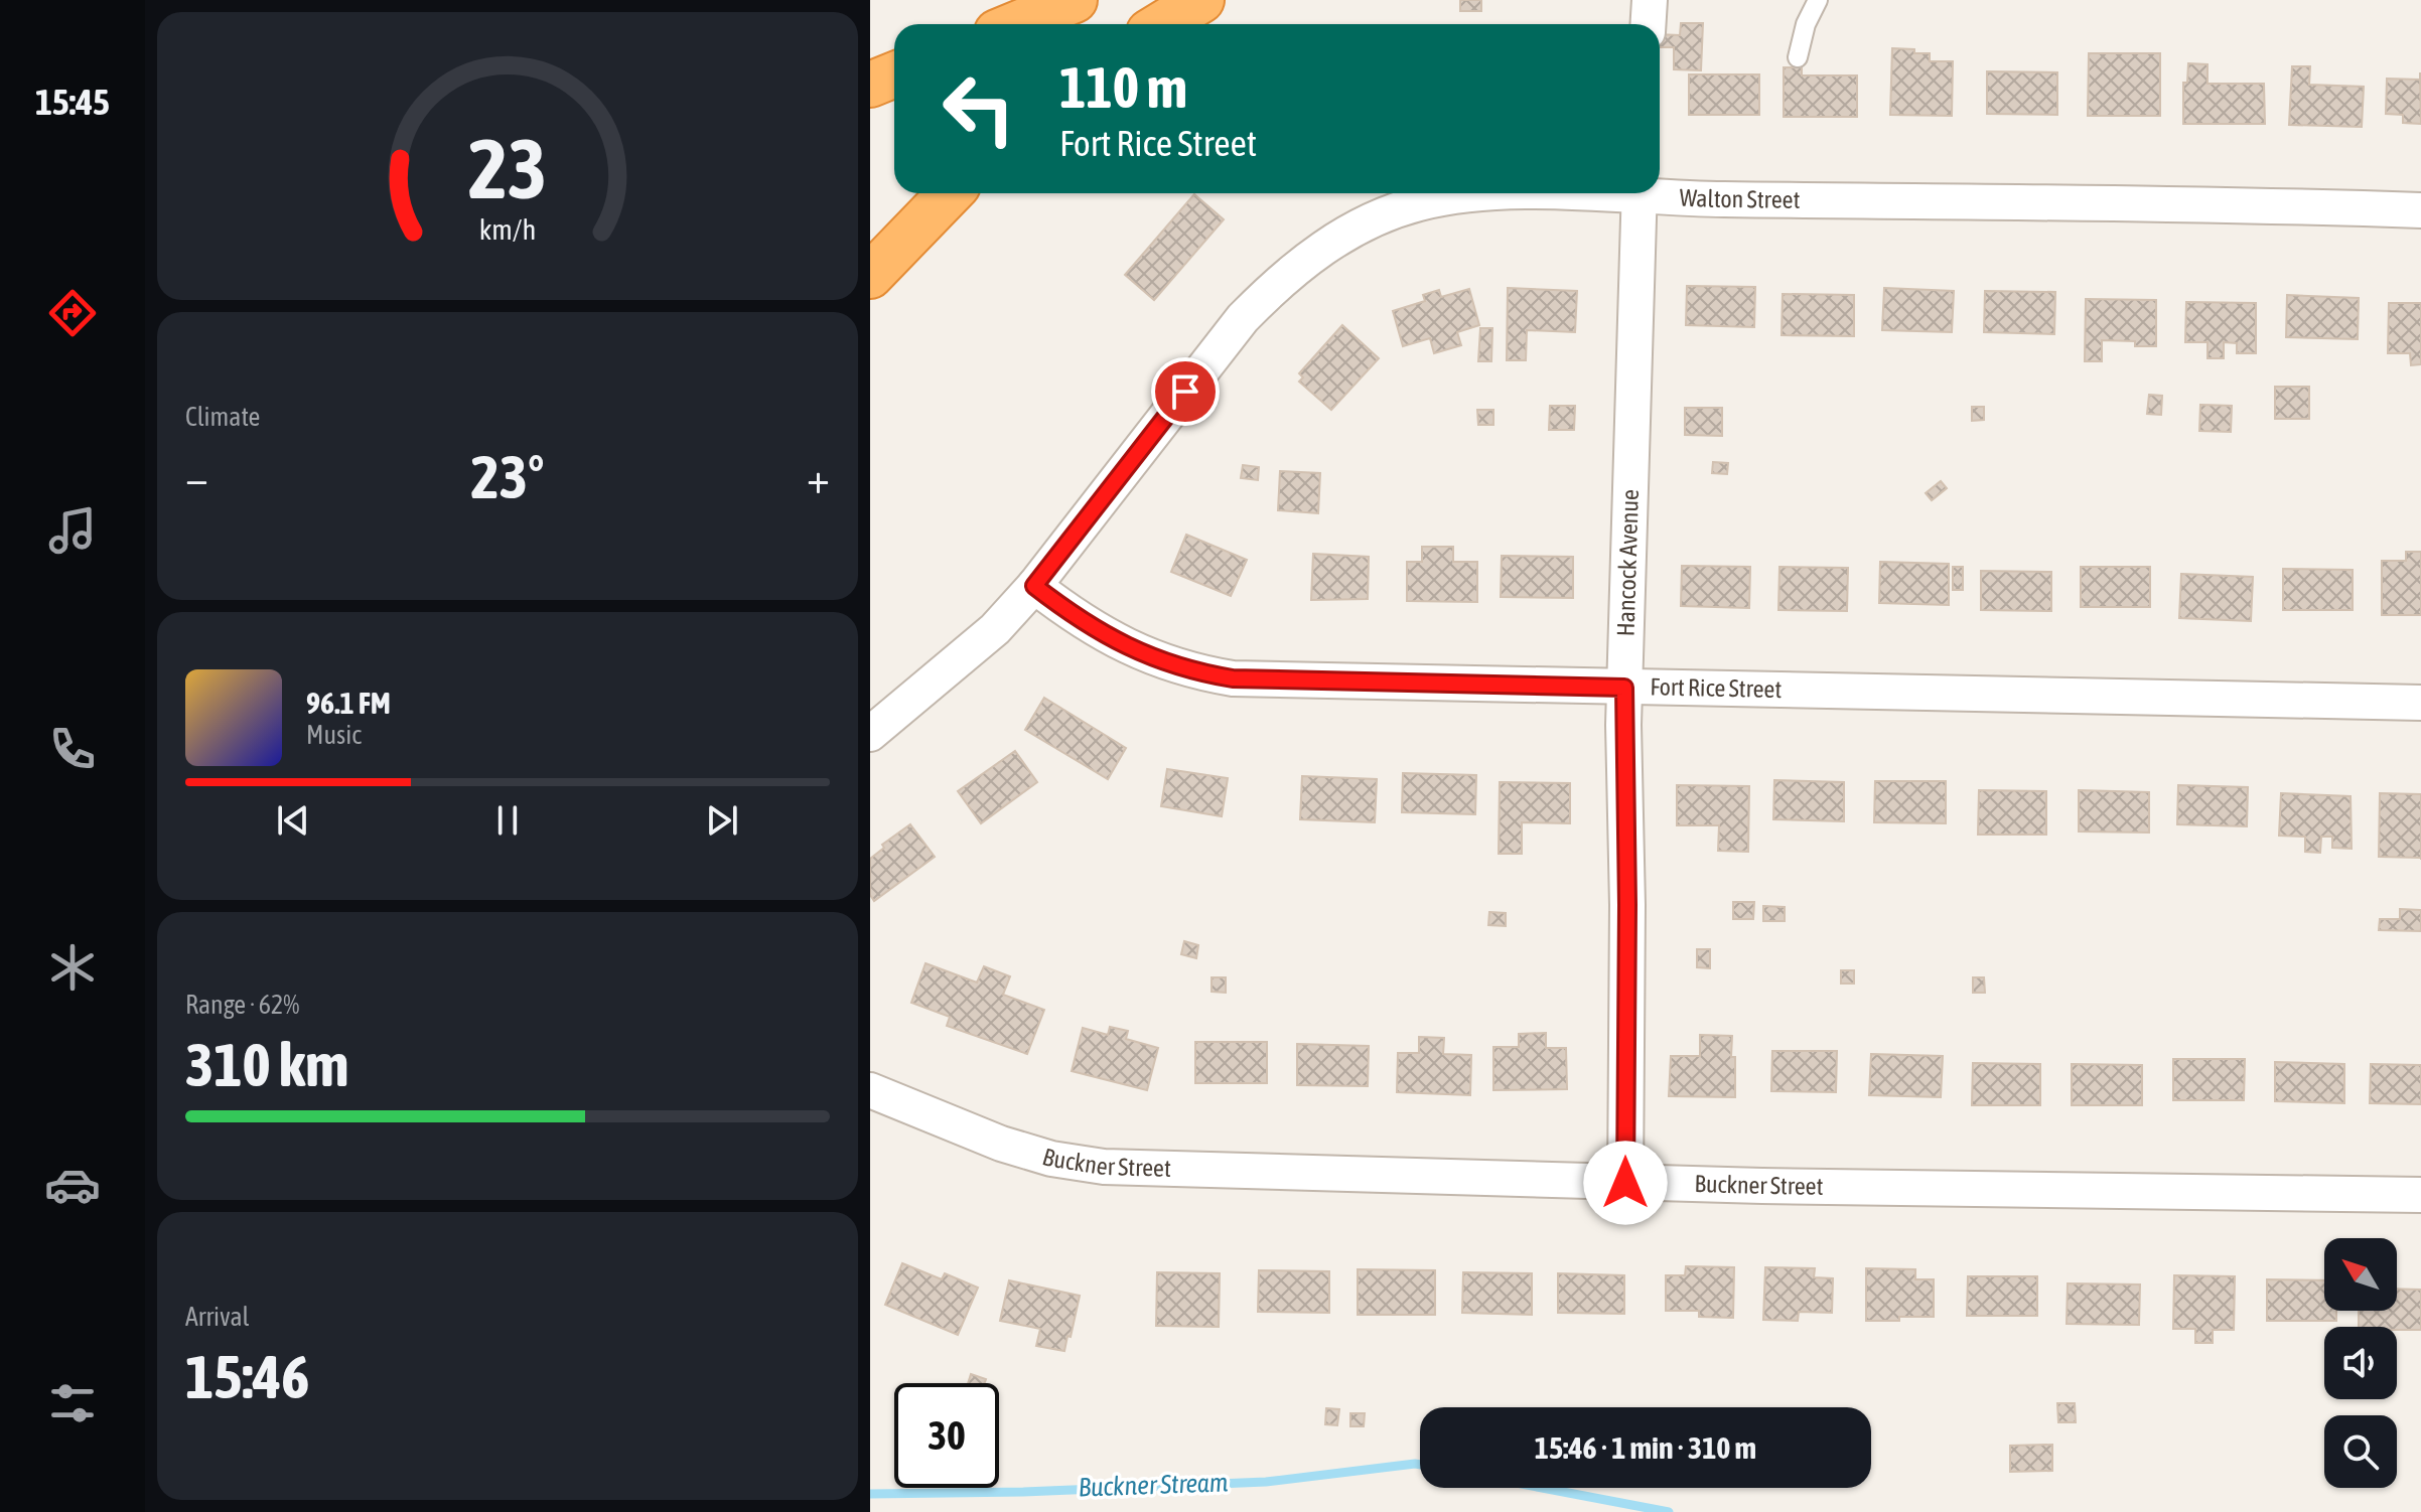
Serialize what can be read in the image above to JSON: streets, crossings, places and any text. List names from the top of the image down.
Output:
{
  "streets": {
    "street": [
      "Walton Street",
      "Hancock Avenue",
      "Fort Rice Street",
      "Buckner Street"
    ]
  },
  "crossings": [
    ["Walton Street", "Fort Rice Street"],
    ["Hancock Avenue", "Fort Rice Street"],
    ["Hancock Avenue", "Buckner Street"]
  ],
  "water": ["Buckner Stream"],
  "north": "top left",
  "page": {
    "tabs": "15:45",
    "turn": ["110 m", "Fort Rice Street"],
    "tile": [
      "Climate",
      ["Range · 62%", "310 km"],
      ["Arrival", "15:46"]
    ],
    "heat": ["−", "23°", "+"],
    "song": ["96.1 FM", "Music"],
    "limit": "30",
    "trip": "15:46 · 1 min · 310 m",
    "gauge": ["23", "km/h"]
  }
}
